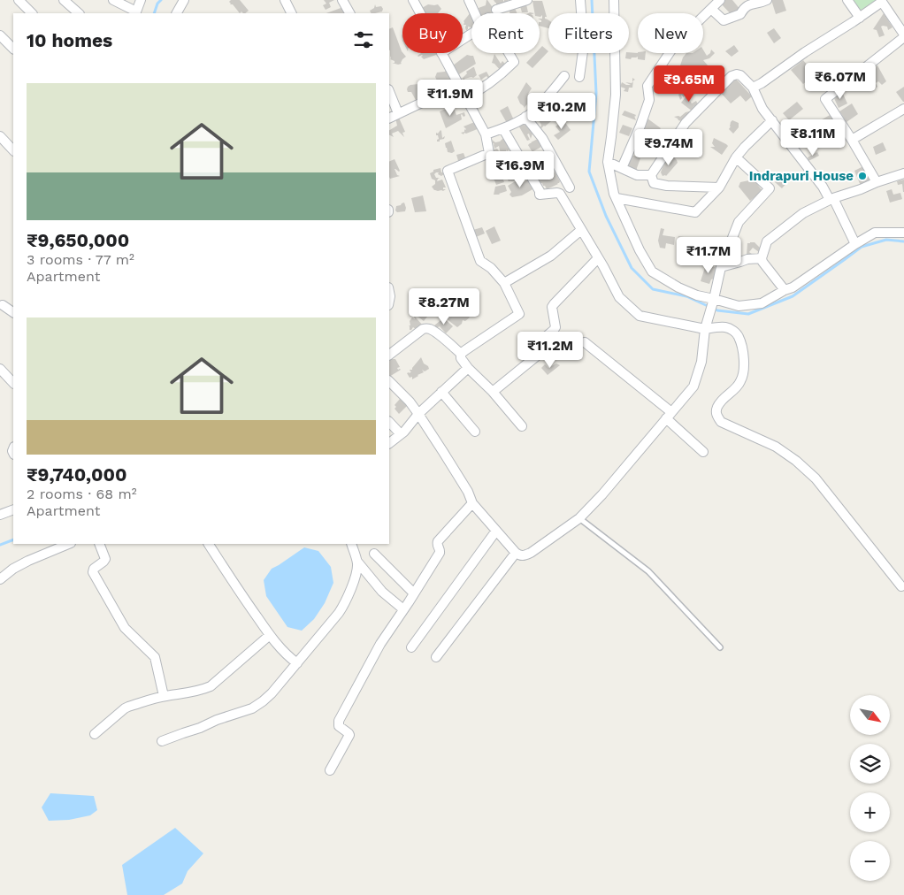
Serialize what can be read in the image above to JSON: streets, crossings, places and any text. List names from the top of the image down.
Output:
{
  "places": ["Indrapuri House"],
  "north": "bottom right",
  "page": {
    "chip": [
      "Buy",
      "Rent",
      "Filters",
      "New"
    ],
    "heading": "10 homes",
    "price": [
      "₹6.07M",
      "₹9.65M",
      "₹11.9M",
      "₹10.2M",
      "₹8.11M",
      "₹9.74M",
      "₹16.9M",
      "₹11.7M",
      "₹8.27M",
      "₹11.2M"
    ],
    "list": [
      {
        "name": "₹9,650,000",
        "note": "3 rooms · 77 m² · Apartment"
      },
      {
        "name": "₹9,740,000",
        "note": "2 rooms · 68 m² · Apartment"
      }
    ],
    "map_buttons": ["+", "−"]
  }
}
